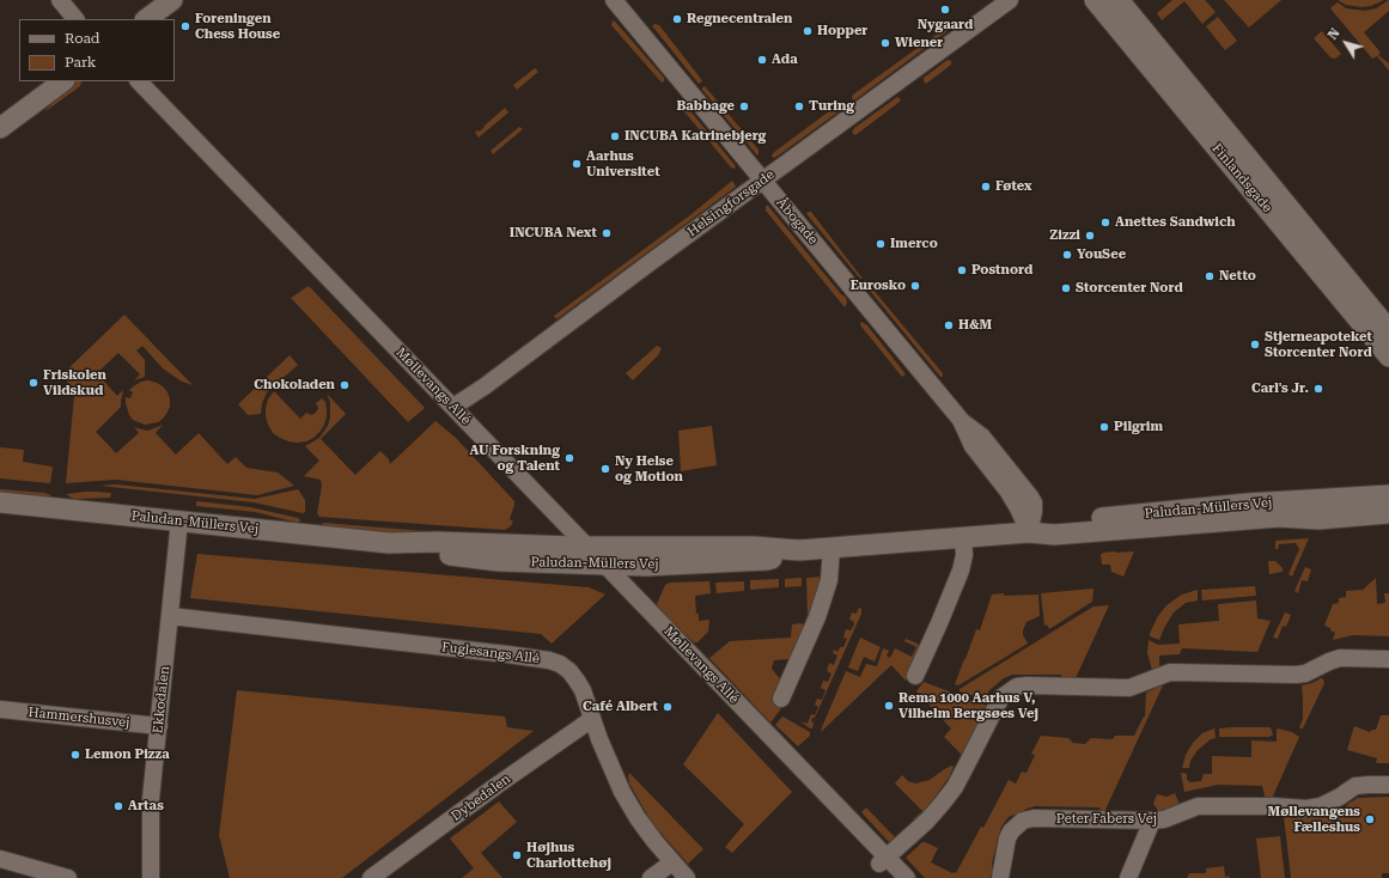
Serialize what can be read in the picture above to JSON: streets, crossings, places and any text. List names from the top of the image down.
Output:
{
  "streets": {
    "street": [
      "Finlandsgade",
      "Helsingforsgade",
      "Åbogade",
      "Møllevangs Allé",
      "Paludan-Müllers Vej",
      "Fuglesangs Allé",
      "Ekkodalen",
      "Hammershusvej",
      "Dybedalen",
      "Peter Fabers Vej"
    ]
  },
  "crossings": [
    ["Helsingforsgade", "Åbogade"],
    ["Helsingforsgade", "Møllevangs Allé"],
    ["Åbogade", "Paludan-Müllers Vej"],
    ["Møllevangs Allé", "Paludan-Müllers Vej"],
    ["Paludan-Müllers Vej", "Ekkodalen"],
    ["Fuglesangs Allé", "Ekkodalen"],
    ["Fuglesangs Allé", "Dybedalen"],
    ["Ekkodalen", "Hammershusvej"]
  ],
  "places": [
    "Nygaard",
    "Regnecentralen",
    "Foreningen Chess House",
    "Hopper",
    "Wiener",
    "Ada",
    "Babbage",
    "Turing",
    "INCUBA Katrinebjerg",
    "Aarhus Universitet",
    "Føtex",
    "Anettes Sandwich",
    "INCUBA Next",
    "Zizzi",
    "Imerco",
    "YouSee",
    "Postnord",
    "Netto",
    "Eurosko",
    "Storcenter Nord",
    "H&M",
    "Stjerneapoteket Storcenter Nord",
    "Friskolen Vildskud",
    "Chokoladen",
    "Carl's Jr.",
    "Pilgrim",
    "AU Forskning og Talent",
    "Ny Helse og Motion",
    "Rema 1000 Aarhus V, Vilhelm Bergsøes Vej",
    "Café Albert",
    "Lemon Pizza",
    "Artas",
    "Møllevangens Fælleshus",
    "Højhus Charlottehøj"
  ],
  "legend": ["Road", "Park"],
  "north": "top left"
}
